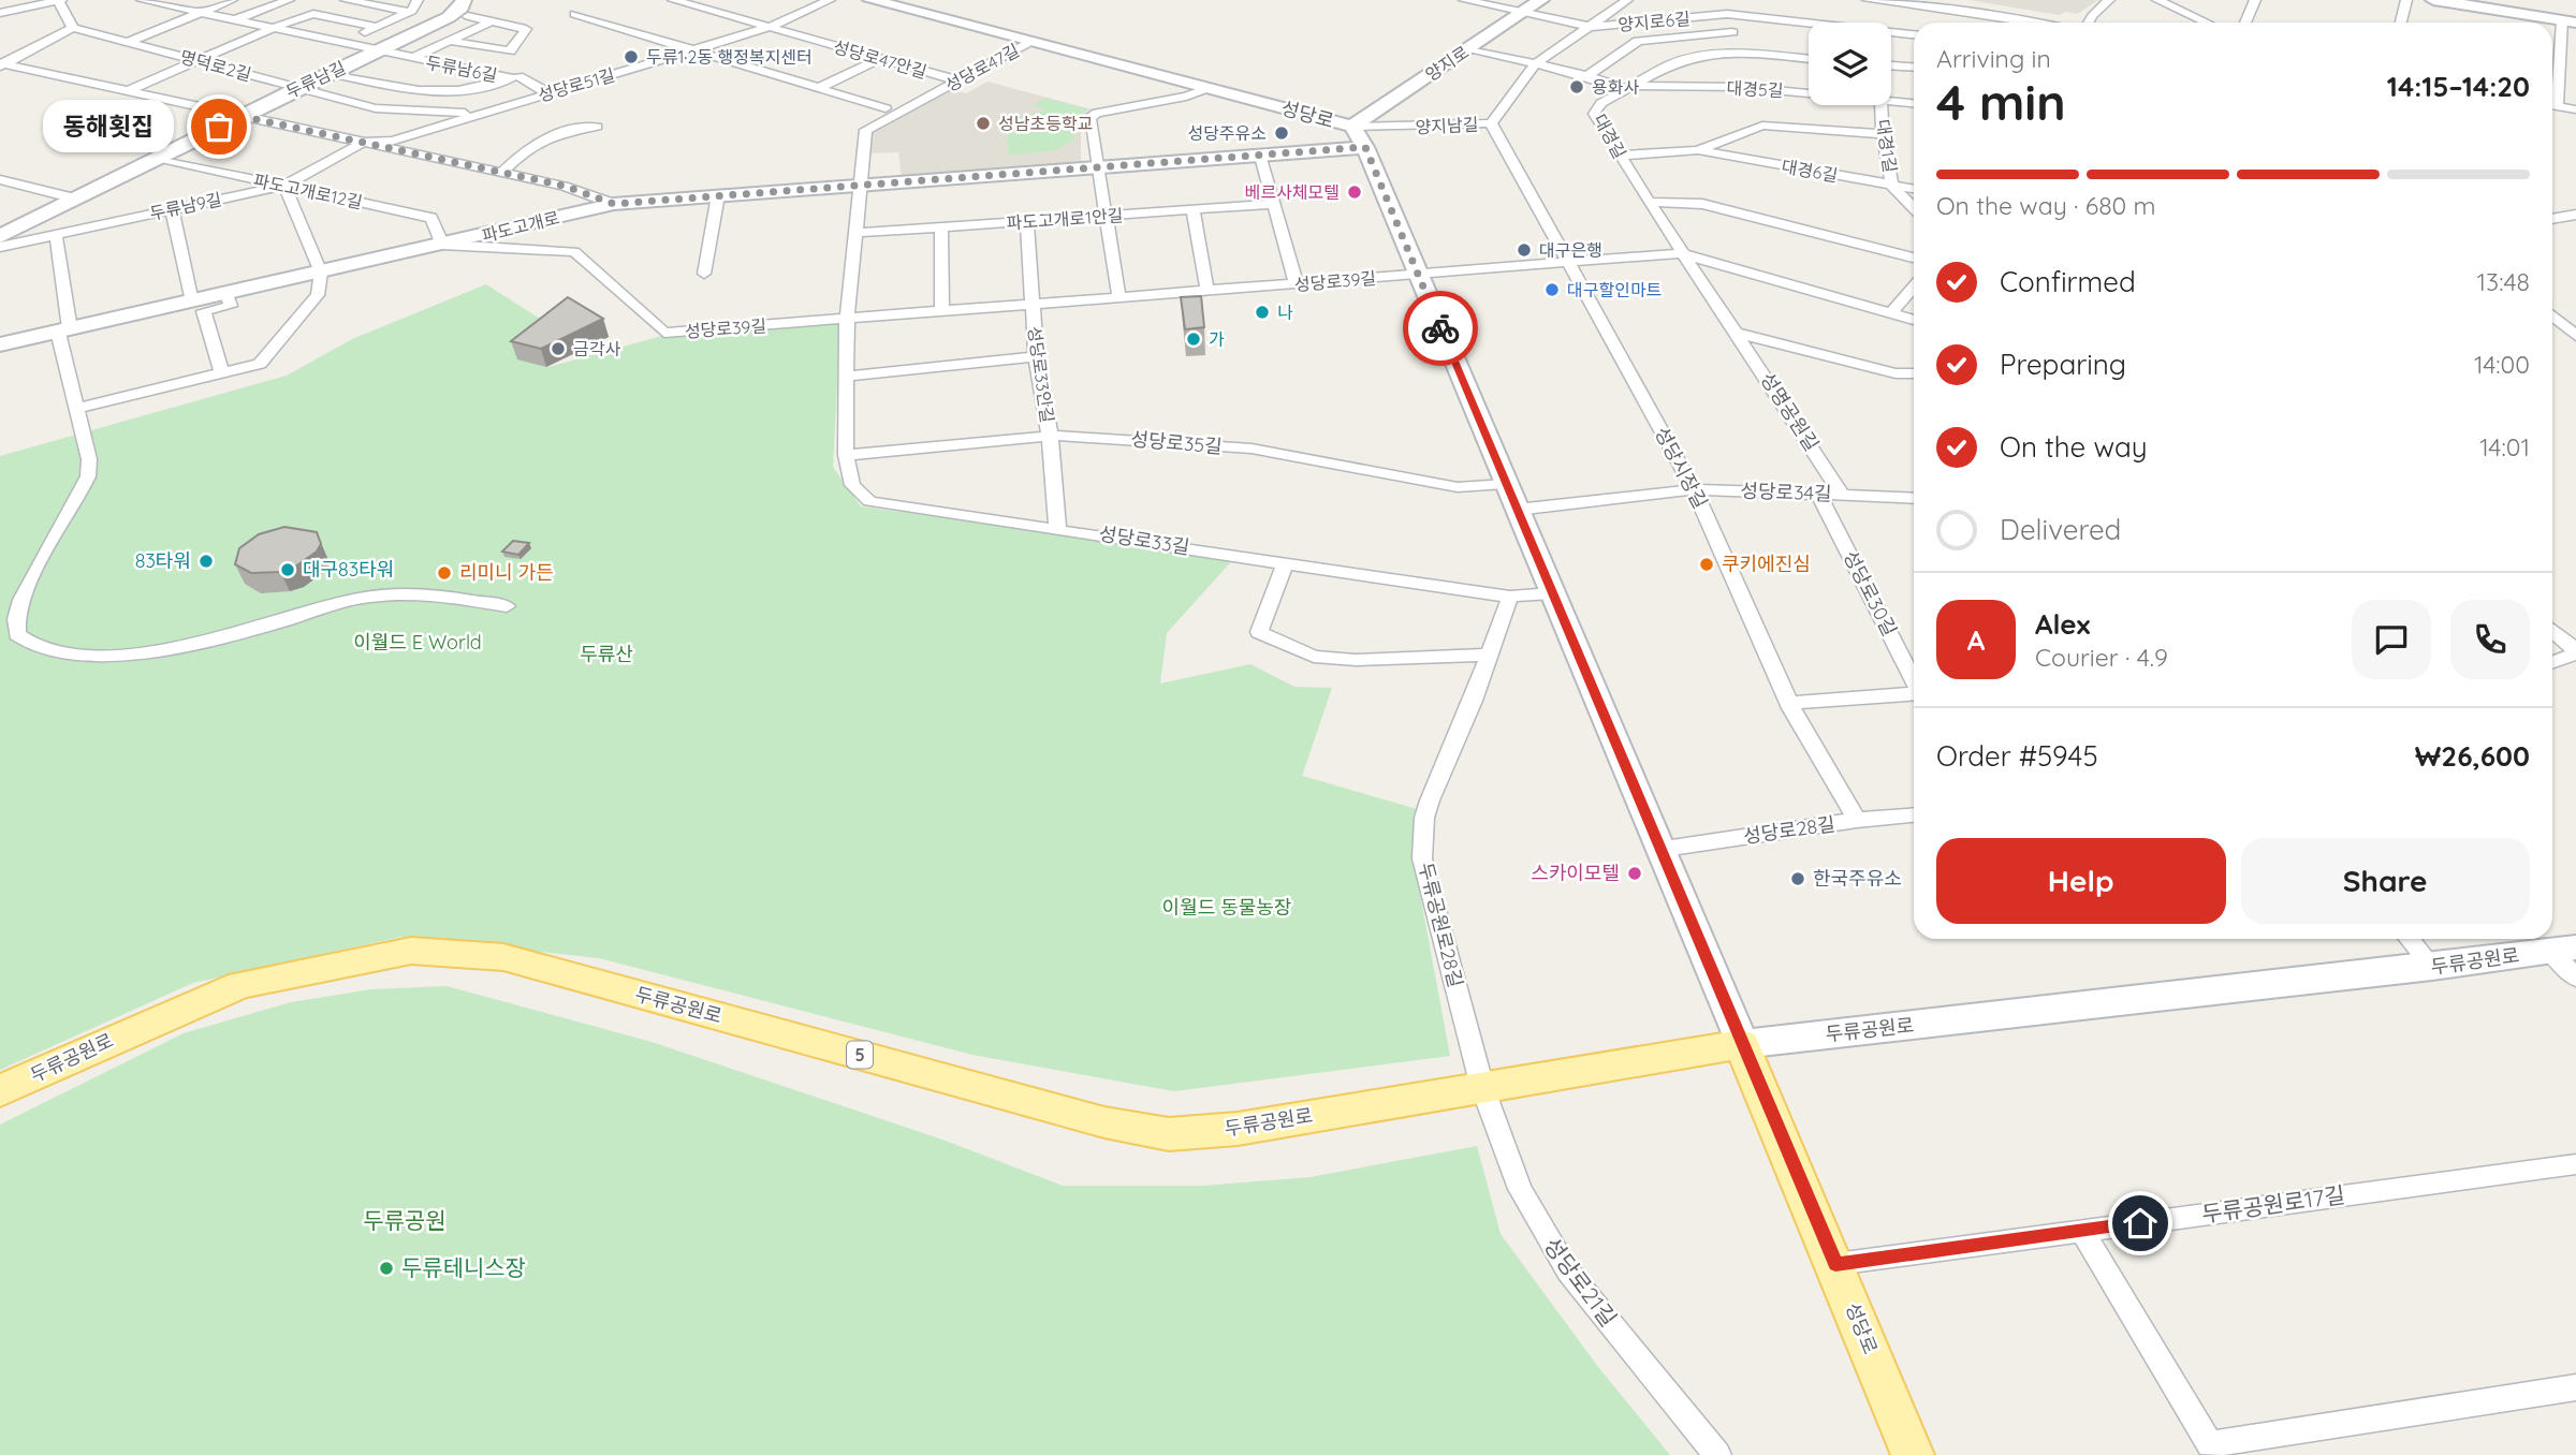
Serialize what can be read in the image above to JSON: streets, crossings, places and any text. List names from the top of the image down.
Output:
{
  "streets": {
    "main road": [
      "양지로",
      "두류남길",
      "성당로",
      "파도고개로",
      "두류공원로",
      "5"
    ],
    "street": [
      "양지로6길",
      "성당로47안길",
      "명덕로2길",
      "성당로47길",
      "두류남6길",
      "성당로51길",
      "대경5길",
      "양지남길",
      "대경길",
      "대경1길",
      "대경6길",
      "파도고개로12길",
      "두류남9길",
      "파도고개로1안길",
      "성당로39길",
      "성당로33안길",
      "성명공원길",
      "성당로35길",
      "성당시장길",
      "성당로34길",
      "성당로33길",
      "성당로30길",
      "성당로28길",
      "두류공원로28길",
      "두류공원로17길",
      "성당로21길"
    ]
  },
  "crossings": [
    ["양지로6길", "양지로"],
    ["양지로6길", "양지남길"],
    ["성당로47안길", "성당로47길"],
    ["성당로47안길", "성당로51길"],
    ["양지로", "대경5길"],
    ["양지로", "성당로"],
    ["양지로", "양지남길"],
    ["양지로", "파도고개로"],
    ["명덕로2길", "두류남길"],
    ["명덕로2길", "성당로51길"],
    ["성당로47길", "성당로"],
    ["두류남6길", "두류남길"],
    ["두류남6길", "성당로51길"],
    ["두류남길", "파도고개로12길"],
    ["성당로51길", "두류남9길"],
    ["대경5길", "양지남길"],
    ["대경5길", "대경길"],
    ["성당로", "양지남길"],
    ["성당로", "파도고개로"],
    ["성당로", "성당로39길"],
    ["성당로", "성당로35길"],
    ["성당로", "성당로34길"],
    ["성당로", "성당로33길"],
    ["성당로", "성당로28길"],
    ["성당로", "두류공원로"],
    ["성당로", "두류공원로17길"],
    ["양지남길", "파도고개로"],
    ["양지남길", "성당시장길"],
    ["대경길", "대경6길"],
    ["대경길", "성명공원길"],
    ["대경1길", "대경6길"],
    ["파도고개로12길", "두류남9길"],
    ["파도고개로12길", "파도고개로"],
    ["파도고개로12길", "성당로39길"],
    ["파도고개로1안길", "성당로33안길"],
    ["파도고개로1안길", "성당로33길"],
    ["파도고개로", "성당로39길"],
    ["파도고개로", "성당로33길"],
    ["성당로39길", "성당로33안길"],
    ["성당로39길", "성당로33길"],
    ["성당로33안길", "성당로35길"],
    ["성당로33안길", "성당로33길"],
    ["성명공원길", "성당로34길"],
    ["성당로35길", "성당로33길"],
    ["성당시장길", "성당로34길"],
    ["성당시장길", "성당로30길"],
    ["성당시장길", "성당로28길"],
    ["성당로34길", "성당로30길"],
    ["성당로33길", "두류공원로28길"],
    ["두류공원로28길", "두류공원로"],
    ["두류공원로28길", "성당로21길"],
    ["두류공원로", "성당로21길"]
  ],
  "parks": [
    "이월드 E World",
    "두류산",
    "이월드 동물농장",
    "두류공원"
  ],
  "places": [
    "두류1·2동 행정복지센터",
    "용화사",
    "성남초등학교",
    "동해횟집",
    "성당주유소",
    "베르사체모텔",
    "대구은행",
    "대구할인마트",
    "나",
    "가",
    "금각사",
    "83타워",
    "쿠키에진심",
    "대구83타워",
    "리미니 가든",
    "스카이모텔",
    "한국주유소",
    "두류테니스장"
  ],
  "page": {
    "heading": ["4 min", "Arriving in", "14:15–14:20"],
    "panel": [
      "Alex",
      "Courier · 4.9",
      "Order #5945",
      "₩26,600"
    ],
    "bubble": "동해횟집",
    "bar": "On the way · 680 m",
    "list": [
      ["Confirmed", "13:48"],
      ["Preparing", "14:00"],
      ["On the way", "14:01"],
      "Delivered"
    ],
    "round": "A",
    "buttons": ["Help", "Share"]
  }
}
